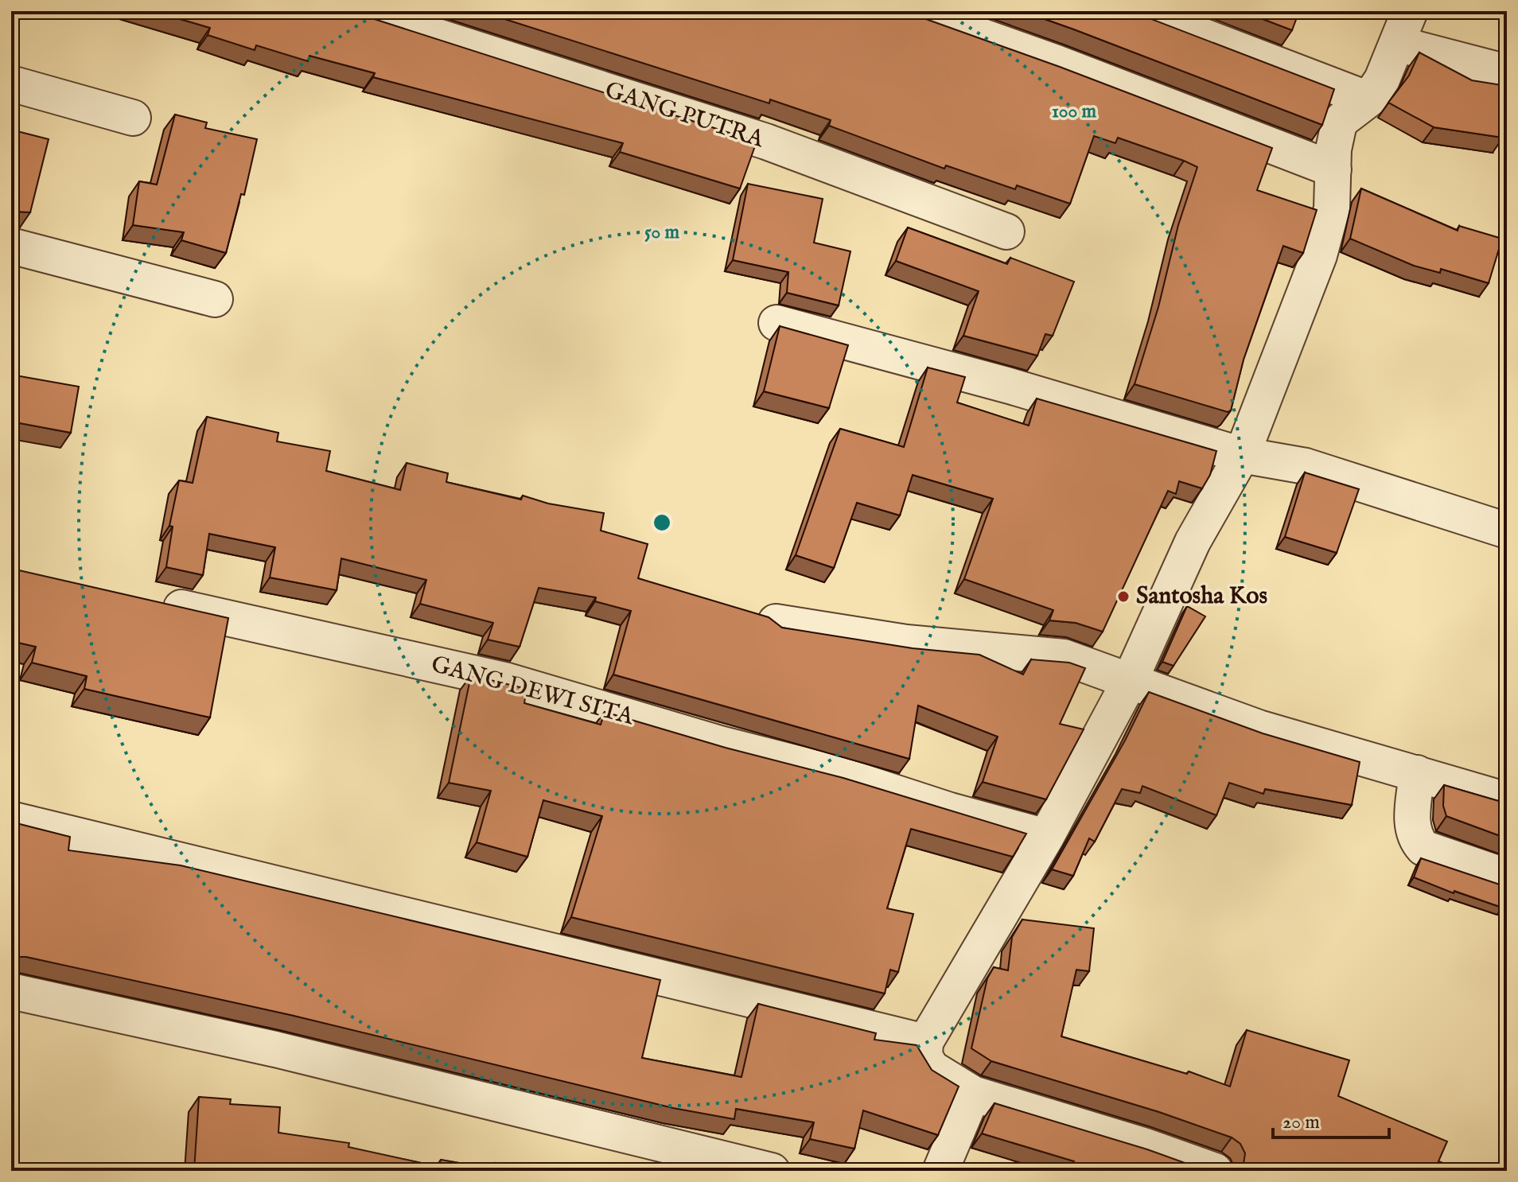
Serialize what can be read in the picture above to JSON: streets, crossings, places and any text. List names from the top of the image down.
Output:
{
  "streets": {
    "street": ["GANG PUTRA", "GANG DEWI SITA"]
  },
  "places": ["Santosha Kos"],
  "scale_bar": "20 m",
  "rings": ["100 m", "50 m"]
}
